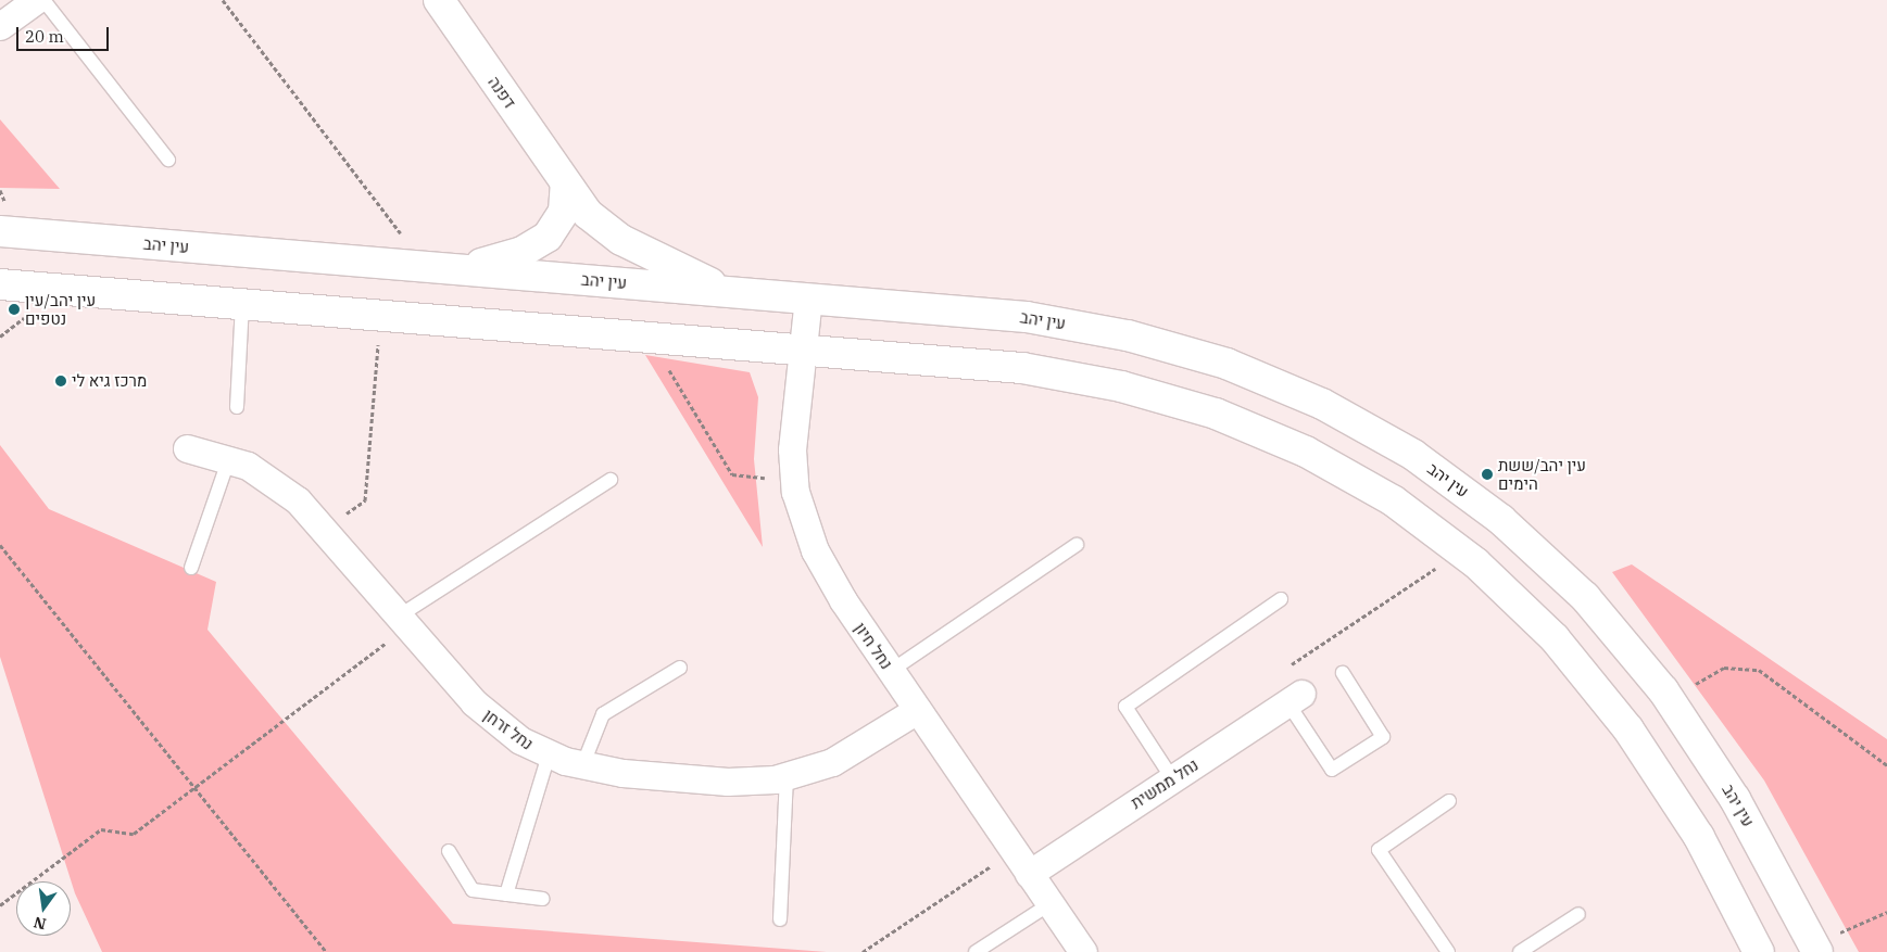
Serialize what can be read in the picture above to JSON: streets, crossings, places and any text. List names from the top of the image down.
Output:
{
  "streets": {
    "street": [
      "דפנה",
      "עין יהב",
      "נחל חיון",
      "נחל זרחן",
      "נחל ממשית"
    ]
  },
  "crossings": [
    ["דפנה", "עין יהב"],
    ["עין יהב", "נחל חיון"],
    ["נחל חיון", "נחל זרחן"],
    ["נחל חיון", "נחל ממשית"]
  ],
  "places": ["עין יהב/עין נטפים", "מרכז גיא לי", "עין יהב/ששת הימים"],
  "scale_bar": "20 m",
  "north": "bottom"
}
